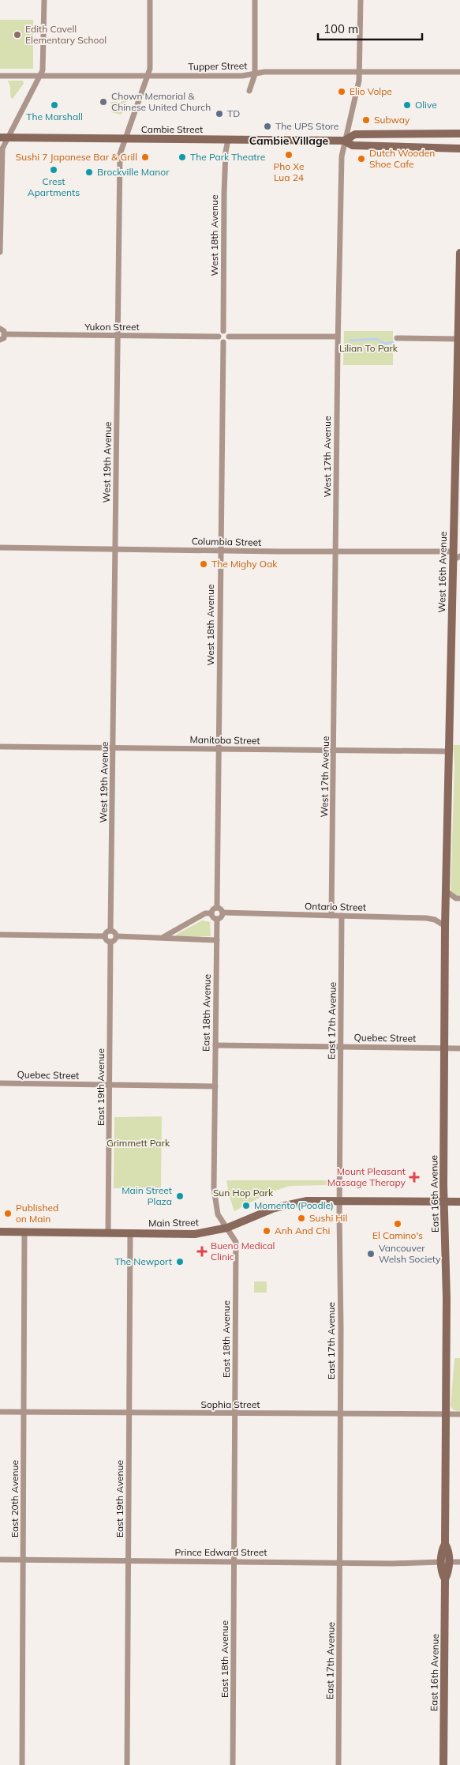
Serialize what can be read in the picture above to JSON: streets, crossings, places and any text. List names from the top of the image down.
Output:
{
  "streets": {
    "street": [
      "Tupper Street",
      "Cambie Street",
      "West 18th Avenue",
      "Yukon Street",
      "West 17th Avenue",
      "West 19th Avenue",
      "Columbia Street",
      "West 16th Avenue",
      "Manitoba Street",
      "Ontario Street",
      "East 18th Avenue",
      "East 17th Avenue",
      "Quebec Street",
      "East 19th Avenue",
      "East 16th Avenue",
      "Main Street",
      "Sophia Street",
      "East 20th Avenue",
      "Prince Edward Street"
    ]
  },
  "crossings": [
    ["Tupper Street", "West 17th Avenue"],
    ["Tupper Street", "West 19th Avenue"],
    ["Cambie Street", "West 18th Avenue"],
    ["Cambie Street", "West 17th Avenue"],
    ["Cambie Street", "West 19th Avenue"],
    ["West 18th Avenue", "Yukon Street"],
    ["West 18th Avenue", "Columbia Street"],
    ["West 18th Avenue", "Manitoba Street"],
    ["West 18th Avenue", "Ontario Street"],
    ["West 18th Avenue", "East 18th Avenue"],
    ["Yukon Street", "West 19th Avenue"],
    ["West 17th Avenue", "Columbia Street"],
    ["West 17th Avenue", "Manitoba Street"],
    ["West 17th Avenue", "Ontario Street"],
    ["West 19th Avenue", "Columbia Street"],
    ["West 19th Avenue", "Manitoba Street"],
    ["West 19th Avenue", "East 19th Avenue"],
    ["Columbia Street", "West 16th Avenue"],
    ["West 16th Avenue", "Manitoba Street"],
    ["West 16th Avenue", "East 16th Avenue"],
    ["Ontario Street", "East 18th Avenue"],
    ["Ontario Street", "East 17th Avenue"],
    ["Ontario Street", "East 16th Avenue"],
    ["East 18th Avenue", "Quebec Street"],
    ["East 18th Avenue", "Main Street"],
    ["East 18th Avenue", "Sophia Street"],
    ["East 18th Avenue", "Prince Edward Street"],
    ["East 17th Avenue", "Quebec Street"],
    ["East 17th Avenue", "Main Street"],
    ["East 17th Avenue", "Sophia Street"],
    ["East 17th Avenue", "Prince Edward Street"],
    ["Quebec Street", "East 19th Avenue"],
    ["Quebec Street", "East 16th Avenue"],
    ["East 19th Avenue", "Main Street"],
    ["East 19th Avenue", "Sophia Street"],
    ["East 19th Avenue", "Prince Edward Street"],
    ["East 16th Avenue", "Main Street"],
    ["East 16th Avenue", "Sophia Street"],
    ["East 16th Avenue", "Prince Edward Street"],
    ["Main Street", "East 20th Avenue"],
    ["Sophia Street", "East 20th Avenue"],
    ["East 20th Avenue", "Prince Edward Street"]
  ],
  "districts": ["Cambie Village"],
  "parks": ["Lilian To Park", "Grimmett Park", "Sun Hop Park"],
  "places": {
    "other": [
      "Edith Cavell Elementary School",
      "Elio Volpe",
      "Chown Memorial & Chinese United Church",
      "The Marshall",
      "Olive",
      "TD",
      "Subway",
      "The UPS Store",
      "Pho Xe Lua 24",
      "Sushi 7 Japanese Bar & Grill",
      "The Park Theatre",
      "Dutch Wooden Shoe Cafe",
      "Crest Apartments",
      "Brockville Manor",
      "The Mighy Oak",
      "Main Street Plaza",
      "Momento (Poodle)",
      "Published on Main",
      "Sushi Hil",
      "El Camino's",
      "Anh And Chi",
      "Vancouver Welsh Society",
      "The Newport"
    ],
    "health": ["Mount Pleasant Massage Therapy", "Bueno Medical Clinic"]
  },
  "scale_bar": "100 m"
}
